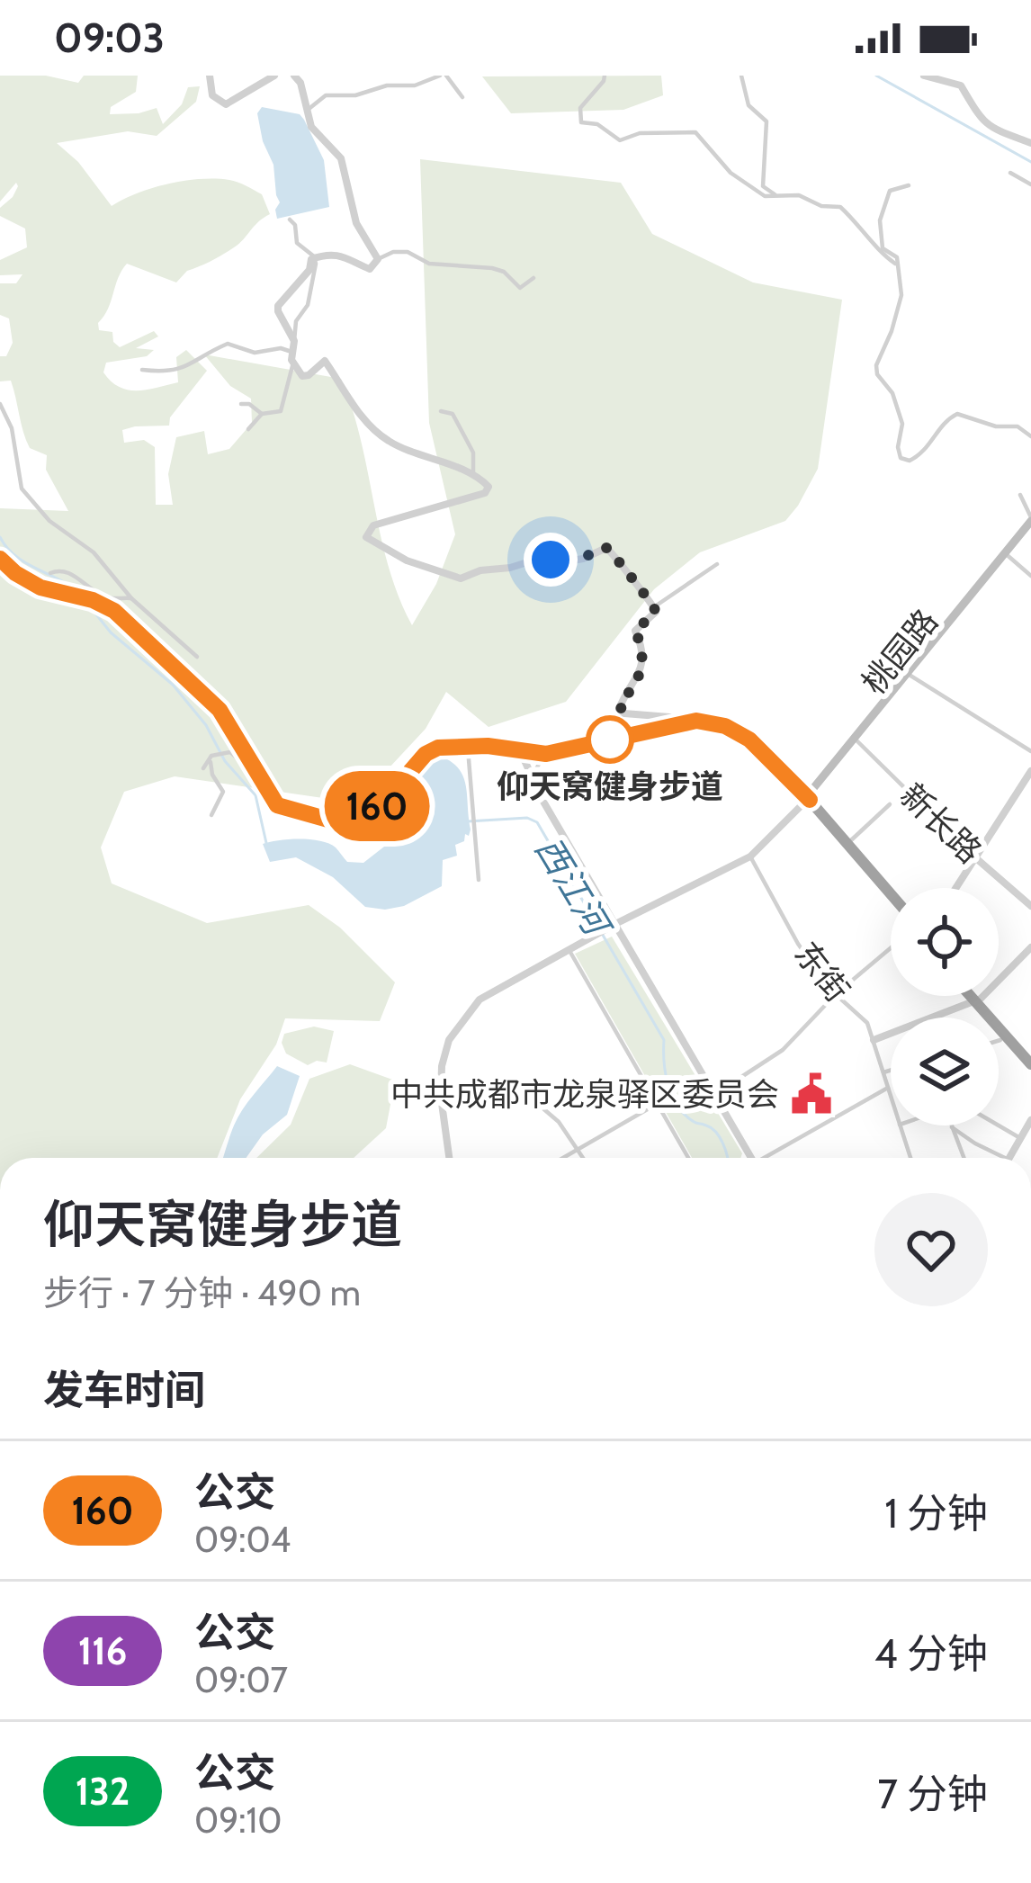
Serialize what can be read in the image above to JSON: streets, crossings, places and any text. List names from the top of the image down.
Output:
{
  "streets": {
    "main road": ["桃园路"],
    "street": ["新长路", "东街"]
  },
  "crossings": [
    ["桃园路", "新长路"]
  ],
  "water": ["西江河"],
  "places": {
    "other": ["仰天窝健身步道"],
    "public building": ["中共成都市龙泉驿区委员会"]
  },
  "lines": ["bus line 160"],
  "page": {
    "status": "09:03",
    "on_map": "160",
    "heading": [
      ["仰天窝健身步道", "步行 · 7 分钟 · 490 m"],
      "发车时间"
    ],
    "list": [
      {
        "mark": "160",
        "name": "公交",
        "note": "09:04",
        "value": "1 分钟"
      },
      {
        "mark": "116",
        "name": "公交",
        "note": "09:07",
        "value": "4 分钟"
      },
      {
        "mark": "132",
        "name": "公交",
        "note": "09:10",
        "value": "7 分钟"
      }
    ]
  }
}
